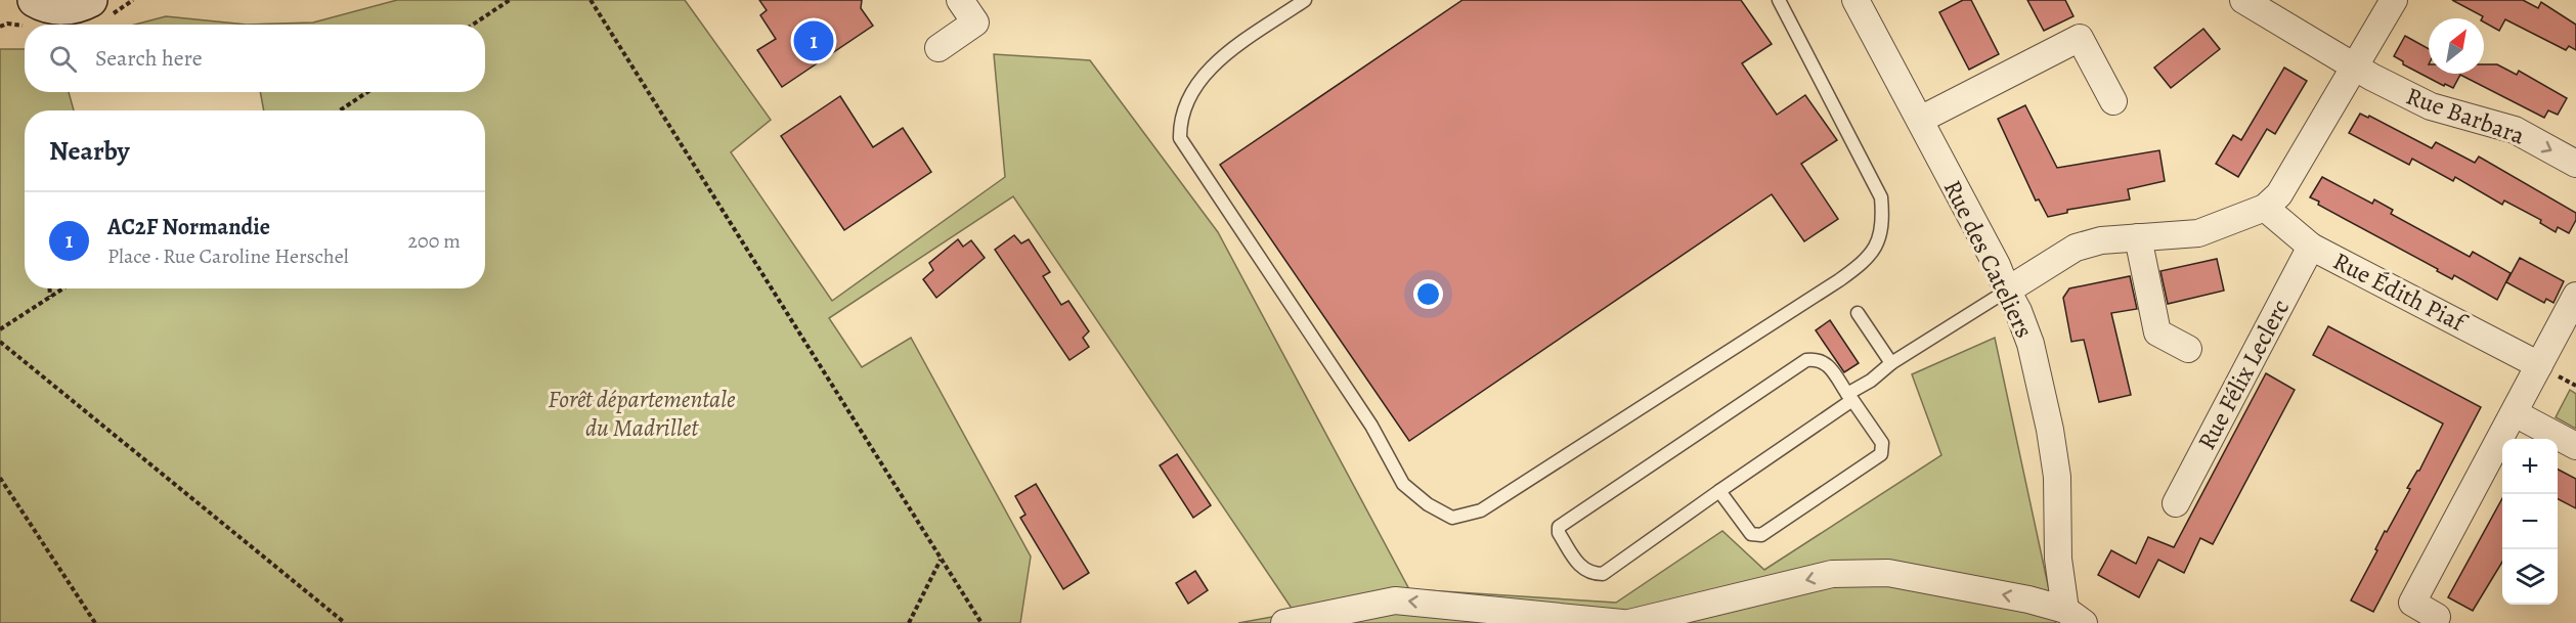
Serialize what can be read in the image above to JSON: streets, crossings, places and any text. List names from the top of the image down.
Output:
{
  "streets": {
    "street": [
      "Rue Barbara",
      "Rue des Cateliers",
      "Rue Édith Piaf",
      "Rue Félix Leclerc"
    ]
  },
  "crossings": [
    ["Rue Édith Piaf", "Rue Félix Leclerc"]
  ],
  "one_way": ["Rue Barbara"],
  "parks": ["Forêt départementale du Madrillet"],
  "north": "top right",
  "page": {
    "pins": "1",
    "search": "Search here",
    "heading": "Nearby",
    "list": [
      {
        "mark": "1",
        "name": "AC2F Normandie",
        "note": "Place · Rue Caroline Herschel",
        "value": "200 m"
      }
    ],
    "map_buttons": ["+", "−"]
  }
}
